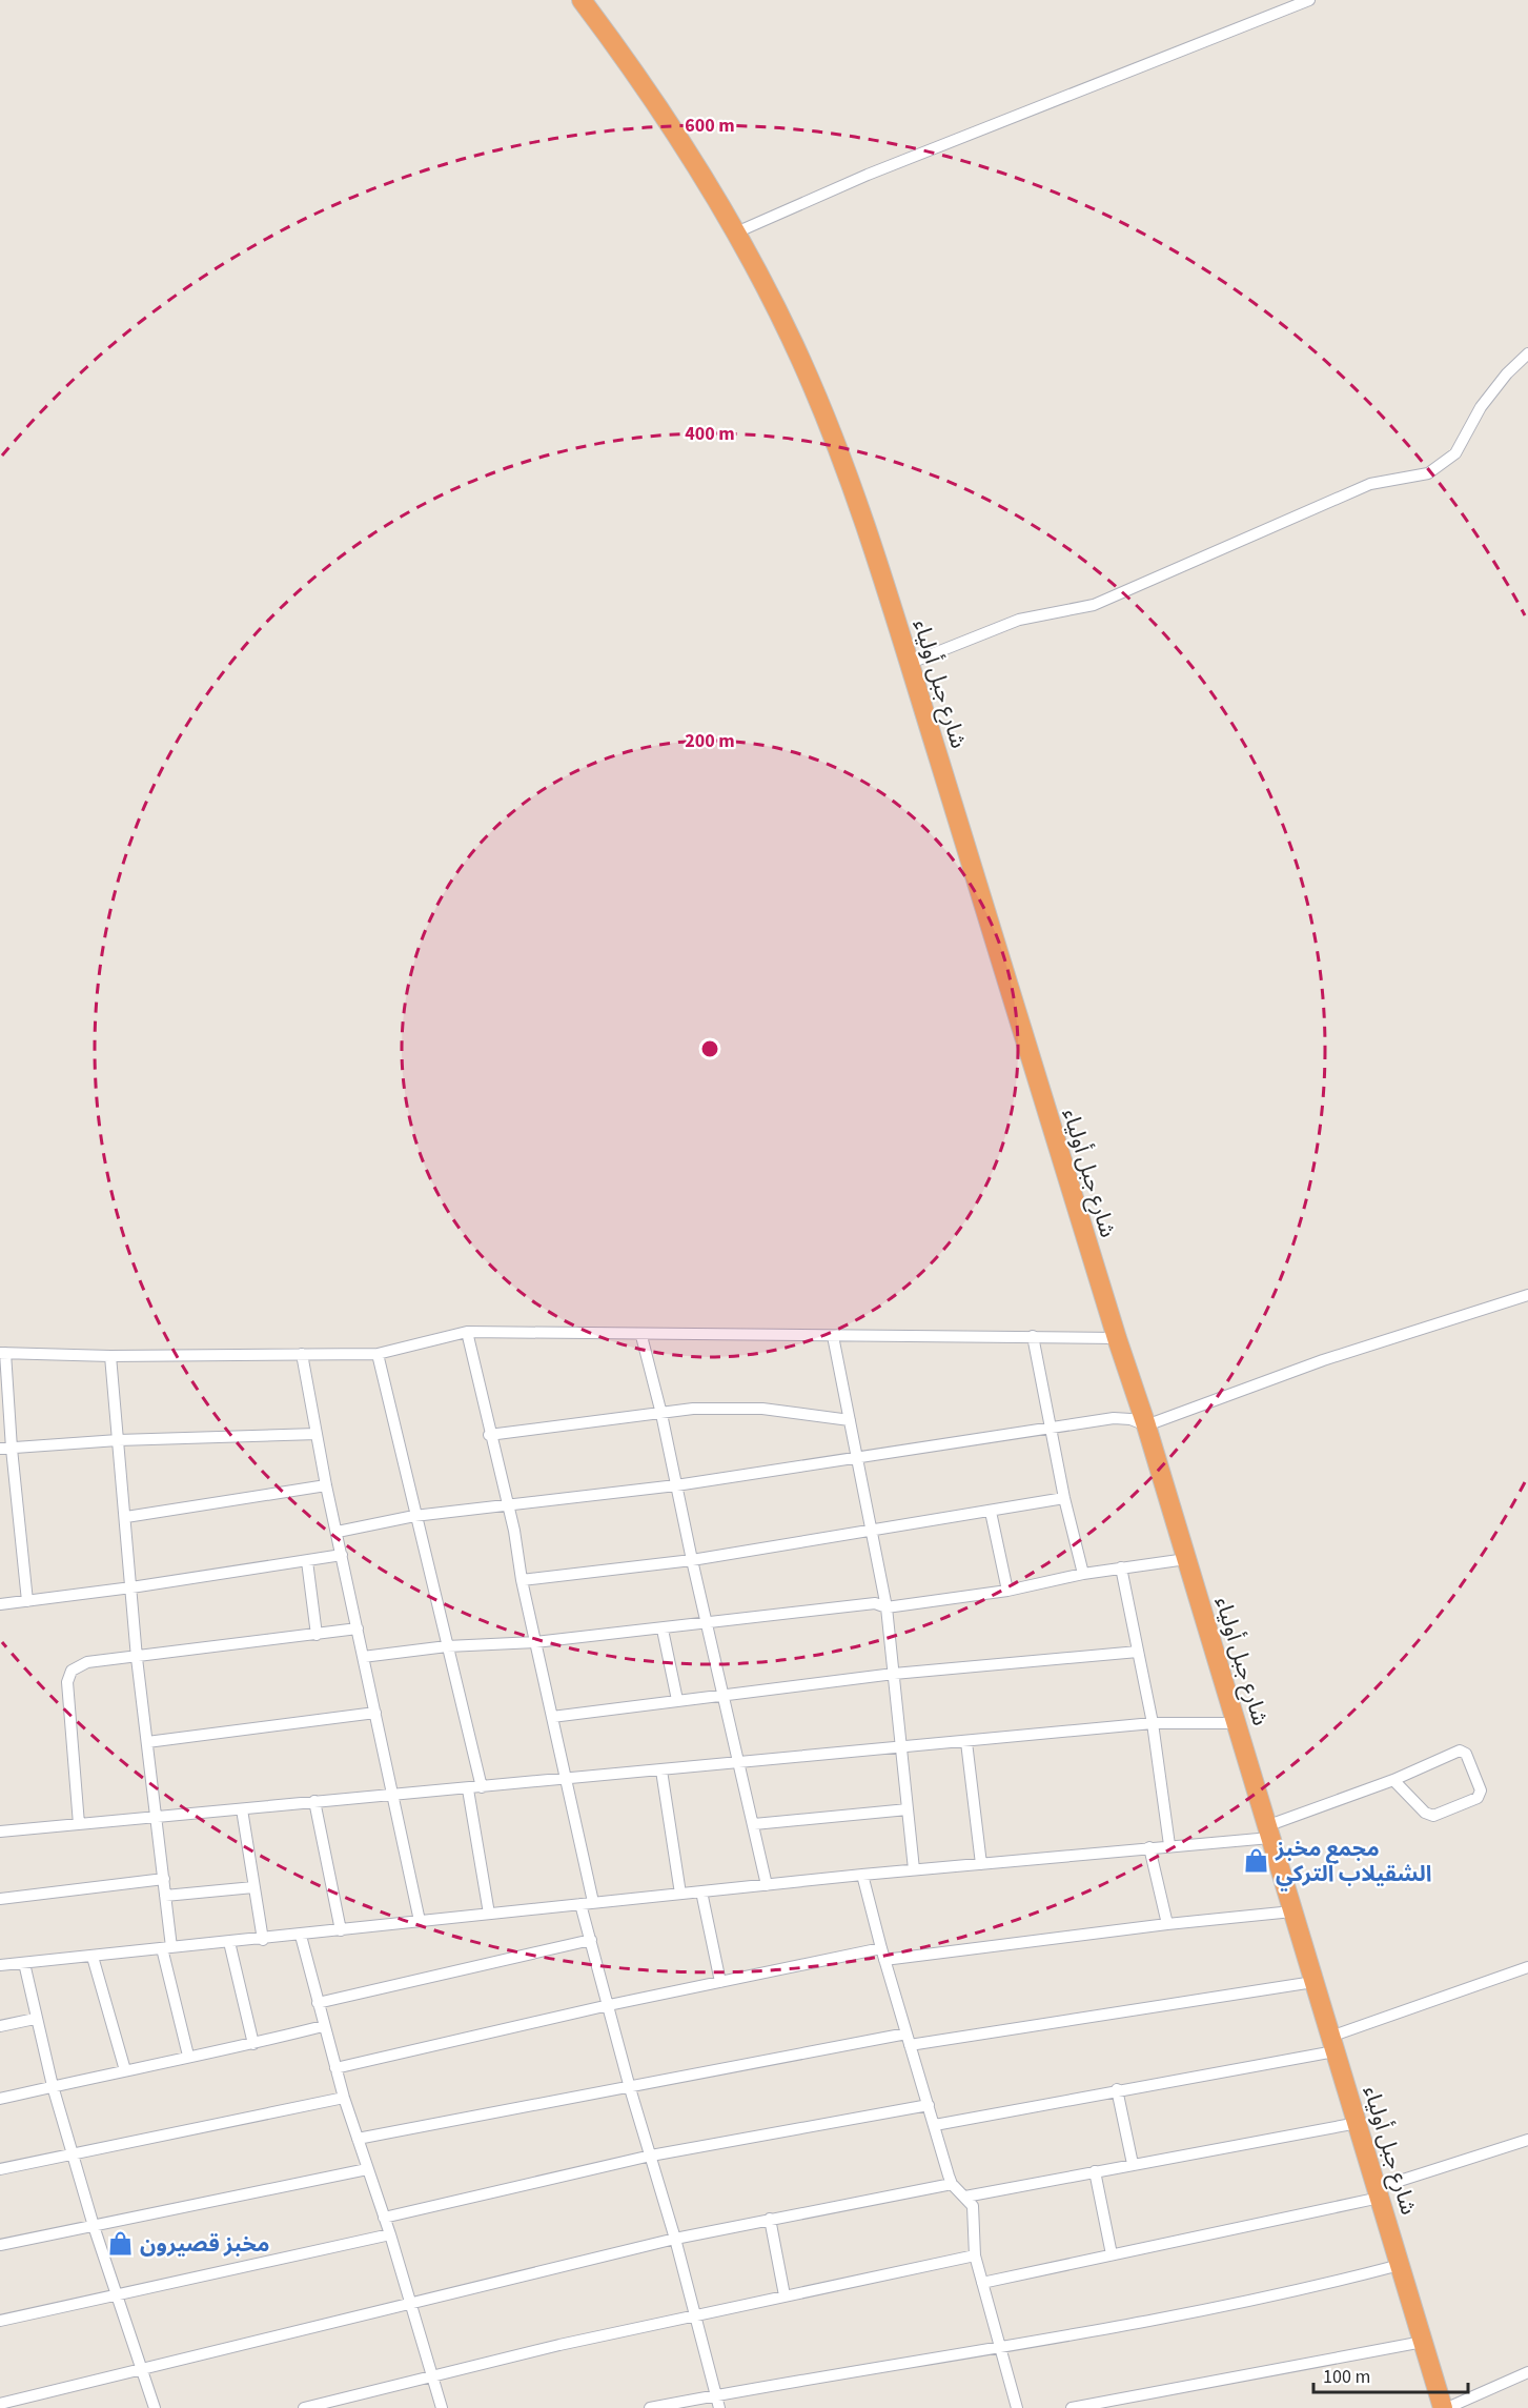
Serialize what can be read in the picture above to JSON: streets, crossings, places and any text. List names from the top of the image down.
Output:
{
  "streets": {
    "highway": ["شارع جبل أولياء"]
  },
  "places": {
    "shop": ["مجمع مخبز الشقيلاب التركي", "مخبز قصيرون"]
  },
  "scale_bar": "100 m",
  "rings": ["600 m", "400 m", "200 m"]
}
